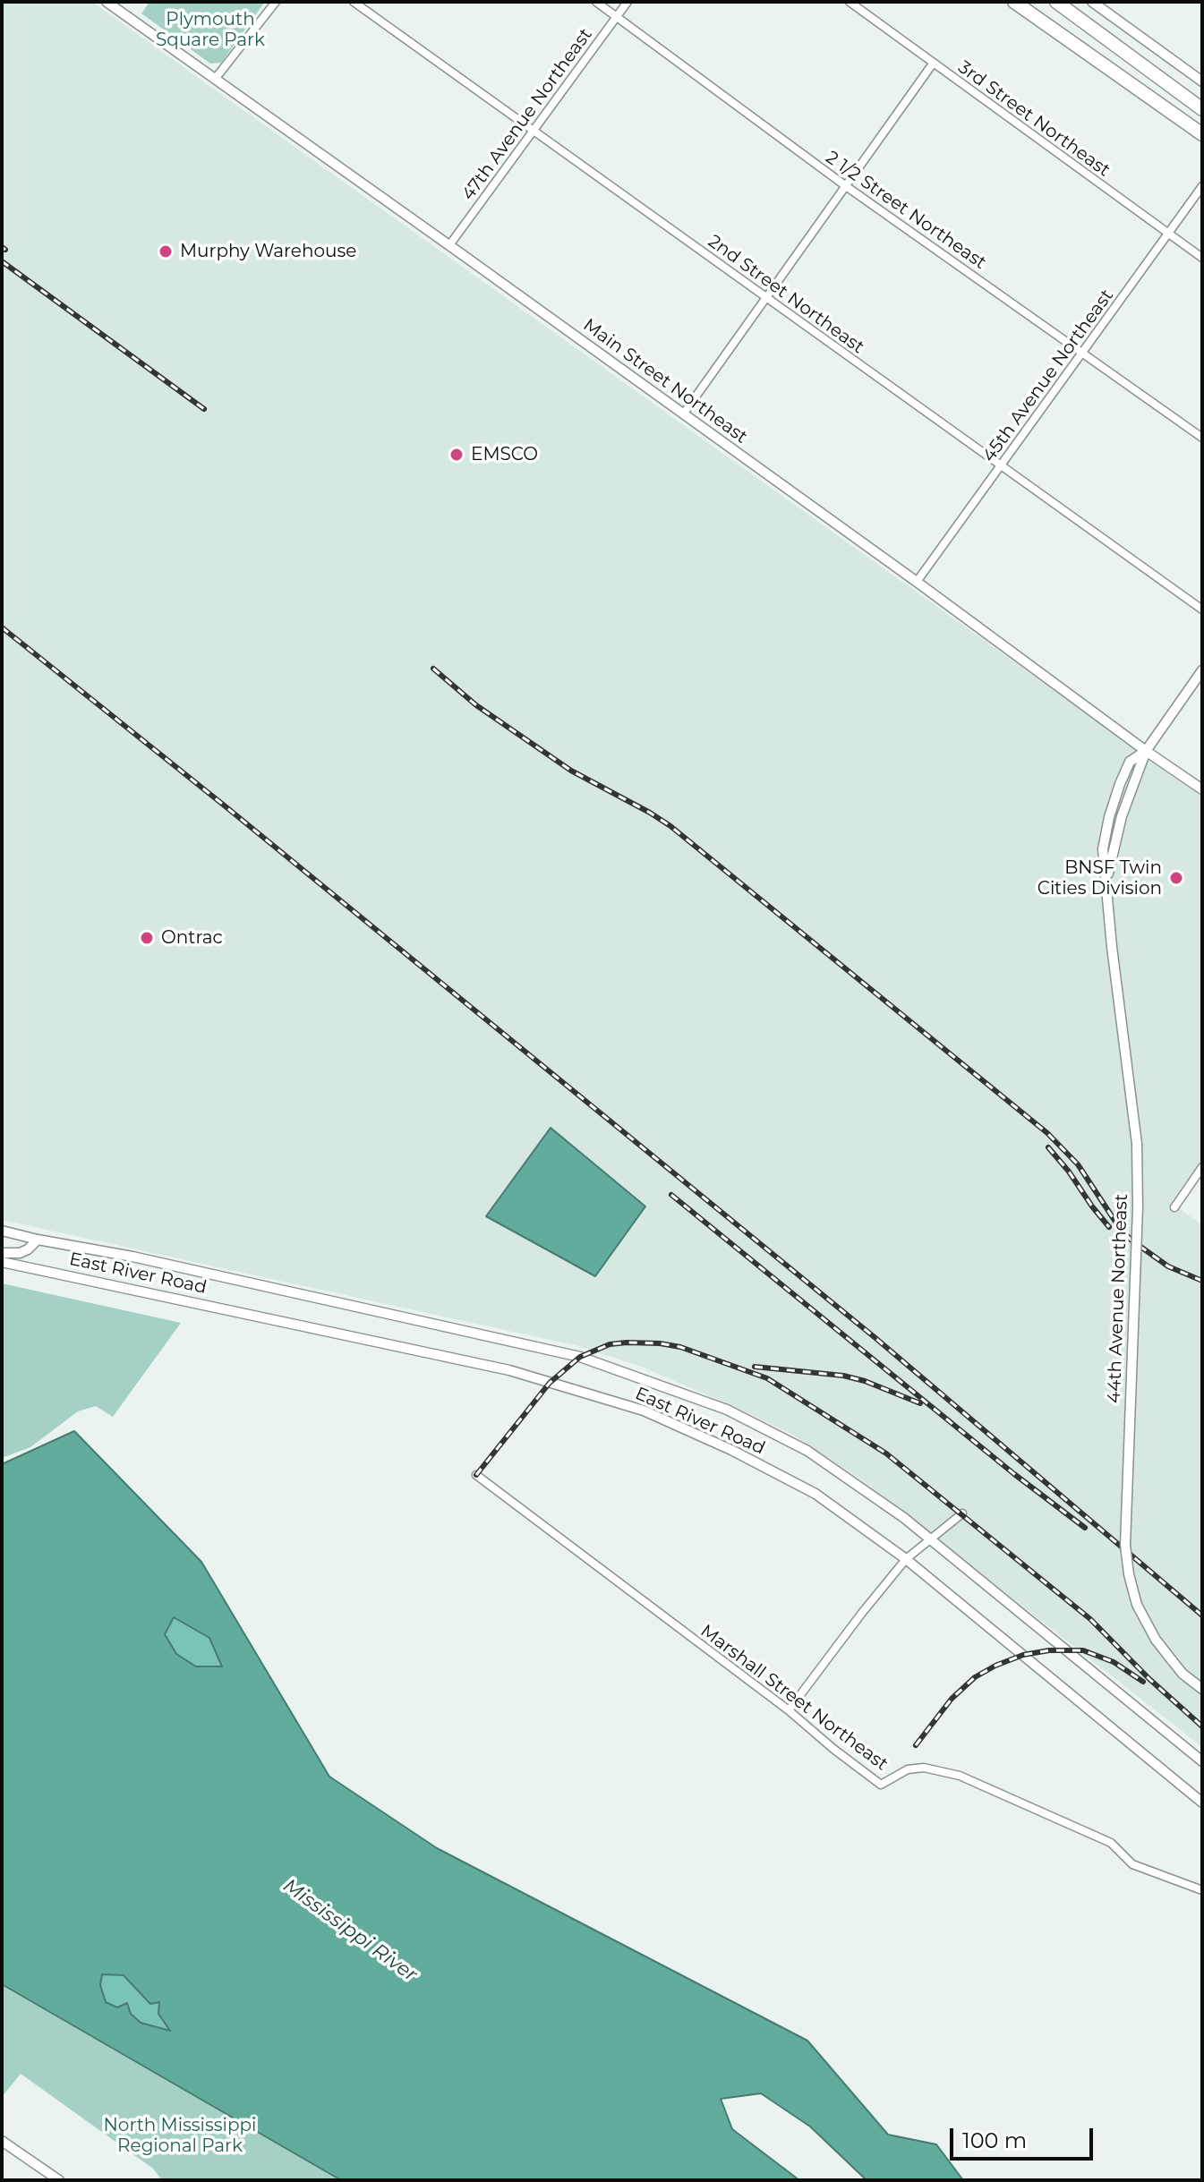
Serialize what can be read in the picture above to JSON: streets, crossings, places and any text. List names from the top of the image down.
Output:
{
  "streets": {
    "street": [
      "47th Avenue Northeast",
      "3rd Street Northeast",
      "2 1/2 Street Northeast",
      "2nd Street Northeast",
      "45th Avenue Northeast",
      "Main Street Northeast",
      "East River Road",
      "44th Avenue Northeast",
      "Marshall Street Northeast"
    ]
  },
  "crossings": [
    ["47th Avenue Northeast", "2 1/2 Street Northeast"],
    ["47th Avenue Northeast", "2nd Street Northeast"],
    ["47th Avenue Northeast", "Main Street Northeast"],
    ["3rd Street Northeast", "45th Avenue Northeast"],
    ["2 1/2 Street Northeast", "45th Avenue Northeast"],
    ["2nd Street Northeast", "45th Avenue Northeast"],
    ["45th Avenue Northeast", "Main Street Northeast"],
    ["Main Street Northeast", "44th Avenue Northeast"]
  ],
  "water": ["Mississippi River"],
  "parks": ["Plymouth Square Park", "North Mississippi Regional Park"],
  "places": [
    "Murphy Warehouse",
    "EMSCO",
    "BNSF Twin Cities Division",
    "Ontrac"
  ],
  "scale_bar": "100 m"
}
